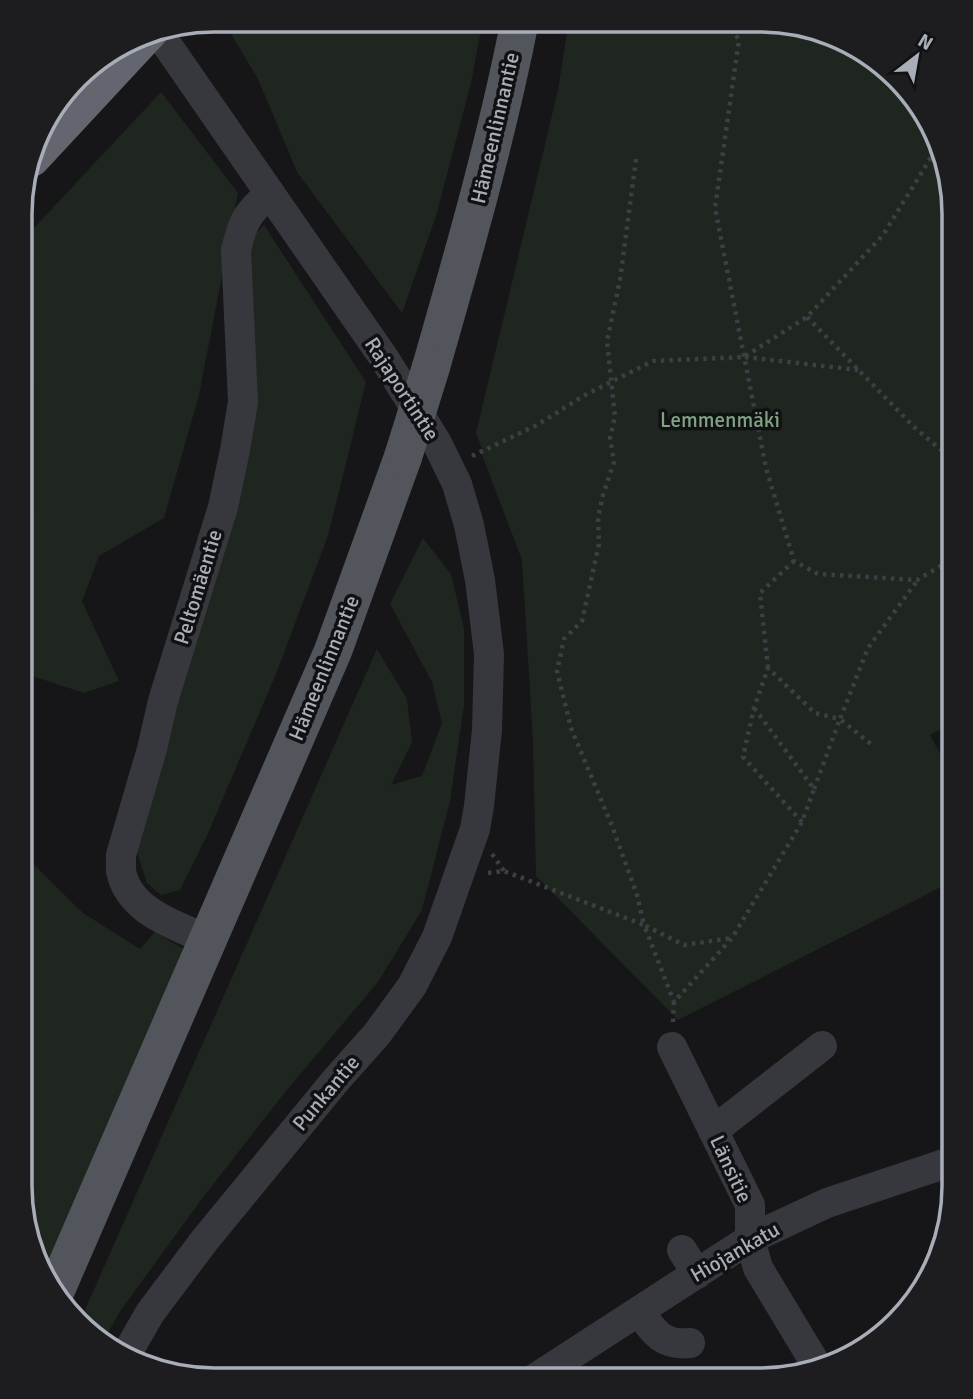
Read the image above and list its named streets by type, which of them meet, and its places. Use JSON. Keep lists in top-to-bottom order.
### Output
{
  "streets": {
    "main road": ["Hämeenlinnantie"],
    "street": [
      "Rajaportintie",
      "Peltomäentie",
      "Punkantie",
      "Länsitie",
      "Hiojankatu"
    ]
  },
  "crossings": [
    ["Hämeenlinnantie", "Peltomäentie"],
    ["Rajaportintie", "Peltomäentie"],
    ["Rajaportintie", "Punkantie"],
    ["Länsitie", "Hiojankatu"]
  ],
  "parks": ["Lemmenmäki"],
  "north": "top right"
}
